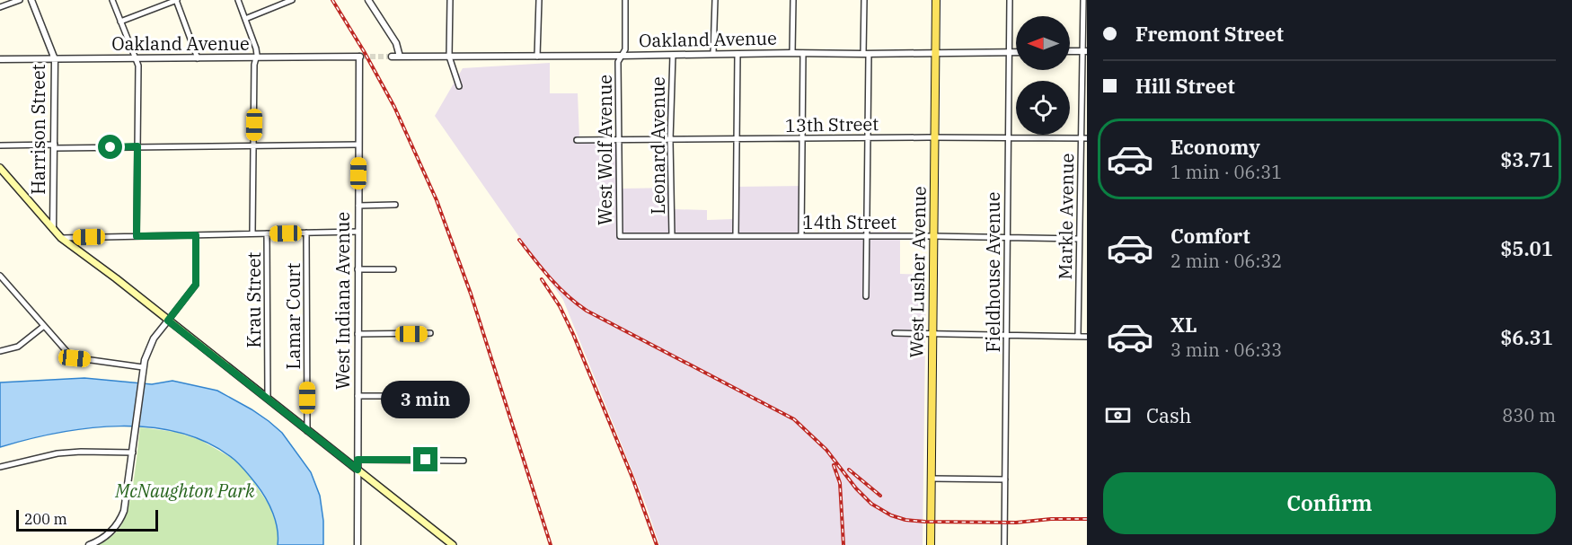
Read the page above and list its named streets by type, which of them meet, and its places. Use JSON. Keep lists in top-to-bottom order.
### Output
{
  "streets": {
    "main road": ["West Lusher Avenue"],
    "street": [
      "Oakland Avenue",
      "13th Street",
      "Harrison Street",
      "Leonard Avenue",
      "West Wolf Avenue",
      "Markle Avenue",
      "14th Street",
      "Fieldhouse Avenue",
      "Krau Street",
      "West Indiana Avenue",
      "Lamar Court"
    ]
  },
  "crossings": [
    ["Oakland Avenue", "Harrison Street"],
    ["Oakland Avenue", "Leonard Avenue"],
    ["Oakland Avenue", "West Wolf Avenue"],
    ["Oakland Avenue", "West Lusher Avenue"],
    ["Oakland Avenue", "Fieldhouse Avenue"],
    ["Oakland Avenue", "West Indiana Avenue"],
    ["13th Street", "Leonard Avenue"],
    ["13th Street", "West Wolf Avenue"],
    ["13th Street", "Markle Avenue"],
    ["13th Street", "West Lusher Avenue"],
    ["13th Street", "Fieldhouse Avenue"],
    ["Leonard Avenue", "14th Street"],
    ["West Wolf Avenue", "14th Street"],
    ["Markle Avenue", "14th Street"],
    ["14th Street", "West Lusher Avenue"],
    ["14th Street", "Fieldhouse Avenue"]
  ],
  "parks": ["McNaughton Park"],
  "scale_bar": "200 m",
  "north": "left",
  "page": {
    "banner": ["Fremont Street", "Hill Street"],
    "list": [
      {
        "name": "Economy",
        "note": "1 min · 06:31",
        "value": "$3.71"
      },
      {
        "name": "Comfort",
        "note": "2 min · 06:32",
        "value": "$5.01"
      },
      {
        "name": "XL",
        "note": "3 min · 06:33",
        "value": "$6.31"
      }
    ],
    "bubble": "3 min",
    "pay": ["Cash", "830 m"],
    "buttons": "Confirm",
    "scale": "200 m"
  }
}
